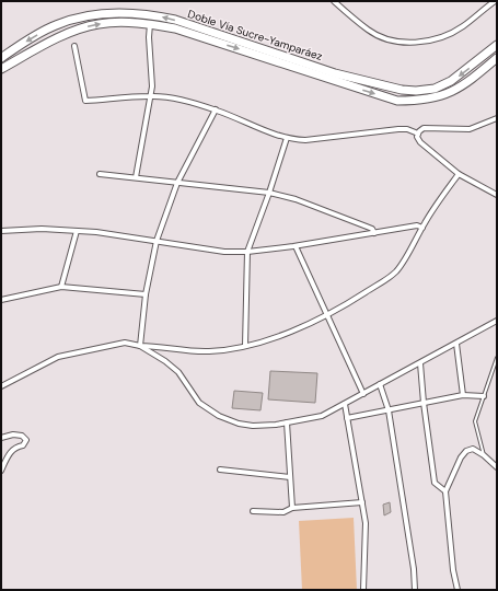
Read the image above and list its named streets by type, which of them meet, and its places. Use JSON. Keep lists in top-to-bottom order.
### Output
{
  "streets": {
    "highway": ["Doble Vía Sucre-Yamparáez"]
  }
}
